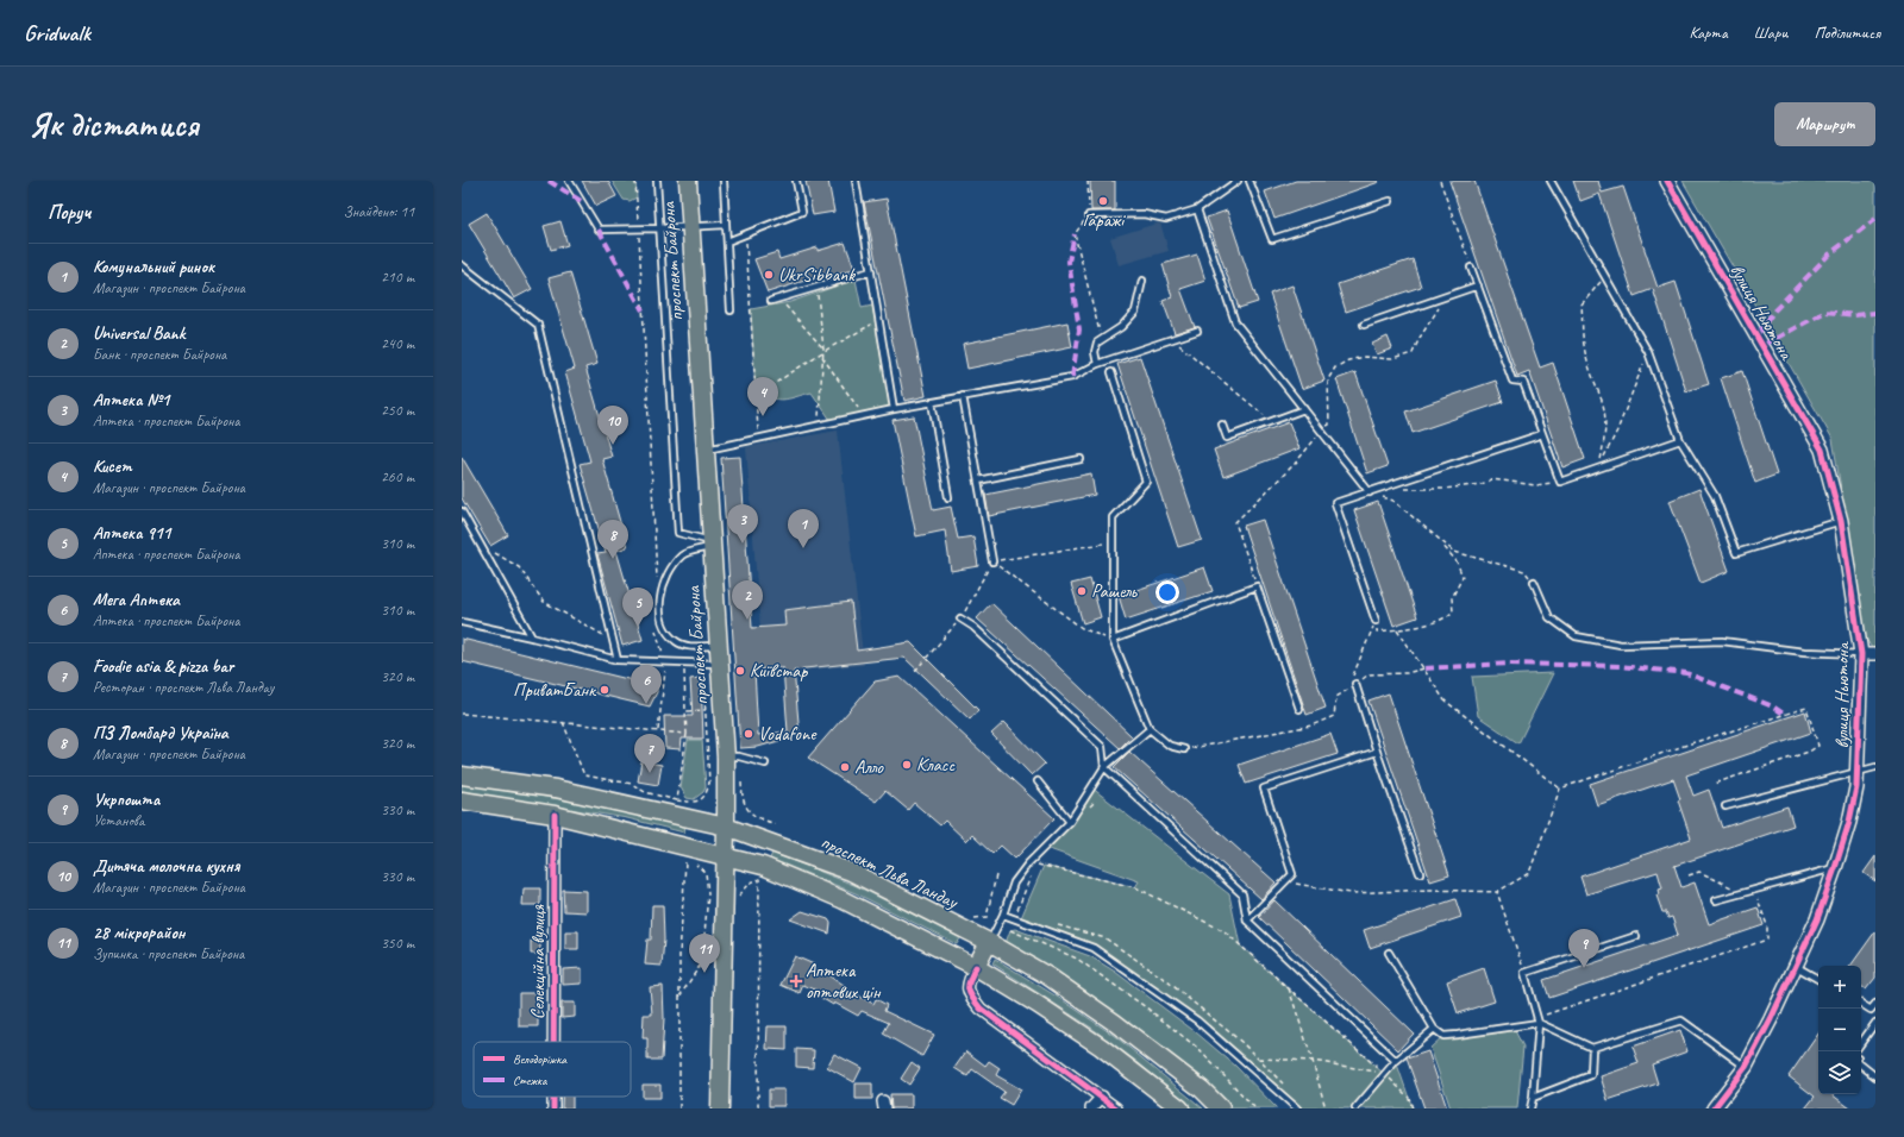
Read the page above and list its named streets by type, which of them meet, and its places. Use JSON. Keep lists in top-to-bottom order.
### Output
{
  "streets": {
    "main road": ["проспект Байрона", "проспект Льва Ландау"],
    "street": ["вулиця Ньютона", "Селекційна вулиця"]
  },
  "crossings": [
    ["проспект Байрона", "проспект Льва Ландау"]
  ],
  "places": {
    "other": [
      "Гаражі",
      "UkrSibbank",
      "Рашель",
      "Київстар",
      "ПриватБанк",
      "Vodafone",
      "Класс",
      "Алло"
    ],
    "health": ["Аптека оптових цін"]
  },
  "legend": ["Велодоріжка", "Стежка"],
  "page": {
    "header": "Gridwalk",
    "nav": ["Карта", "Шари", "Поділитися"],
    "buttons": "Маршрут",
    "title": "Як дістатися",
    "heading": ["Поруч", "Знайдено: 11"],
    "list": [
      {
        "mark": "1",
        "name": "Комунальний ринок",
        "note": "Магазин · проспект Байрона",
        "value": "210 m"
      },
      {
        "mark": "2",
        "name": "Universal Bank",
        "note": "Банк · проспект Байрона",
        "value": "240 m"
      },
      {
        "mark": "3",
        "name": "Аптека №1",
        "note": "Аптека · проспект Байрона",
        "value": "250 m"
      },
      {
        "mark": "4",
        "name": "Кисет",
        "note": "Магазин · проспект Байрона",
        "value": "260 m"
      },
      {
        "mark": "5",
        "name": "Аптека 911",
        "note": "Аптека · проспект Байрона",
        "value": "310 m"
      },
      {
        "mark": "6",
        "name": "Мега Аптека",
        "note": "Аптека · проспект Байрона",
        "value": "310 m"
      },
      {
        "mark": "7",
        "name": "Foodie asia & pizza bar",
        "note": "Ресторан · проспект Льва Ландау",
        "value": "320 m"
      },
      {
        "mark": "8",
        "name": "ПЗ Ломбард Україна",
        "note": "Магазин · проспект Байрона",
        "value": "320 m"
      },
      {
        "mark": "9",
        "name": "Укрпошта",
        "note": "Установа",
        "value": "330 m"
      },
      {
        "mark": "10",
        "name": "Дитяча молочна кухня",
        "note": "Магазин · проспект Байрона",
        "value": "330 m"
      },
      {
        "mark": "11",
        "name": "28 мікрорайон",
        "note": "Зупинка · проспект Байрона",
        "value": "350 m"
      }
    ],
    "pins": [
      "4",
      "10",
      "3",
      "1",
      "8",
      "2",
      "5",
      "6",
      "7",
      "9",
      "11"
    ],
    "map_buttons": ["+", "−"]
  }
}
